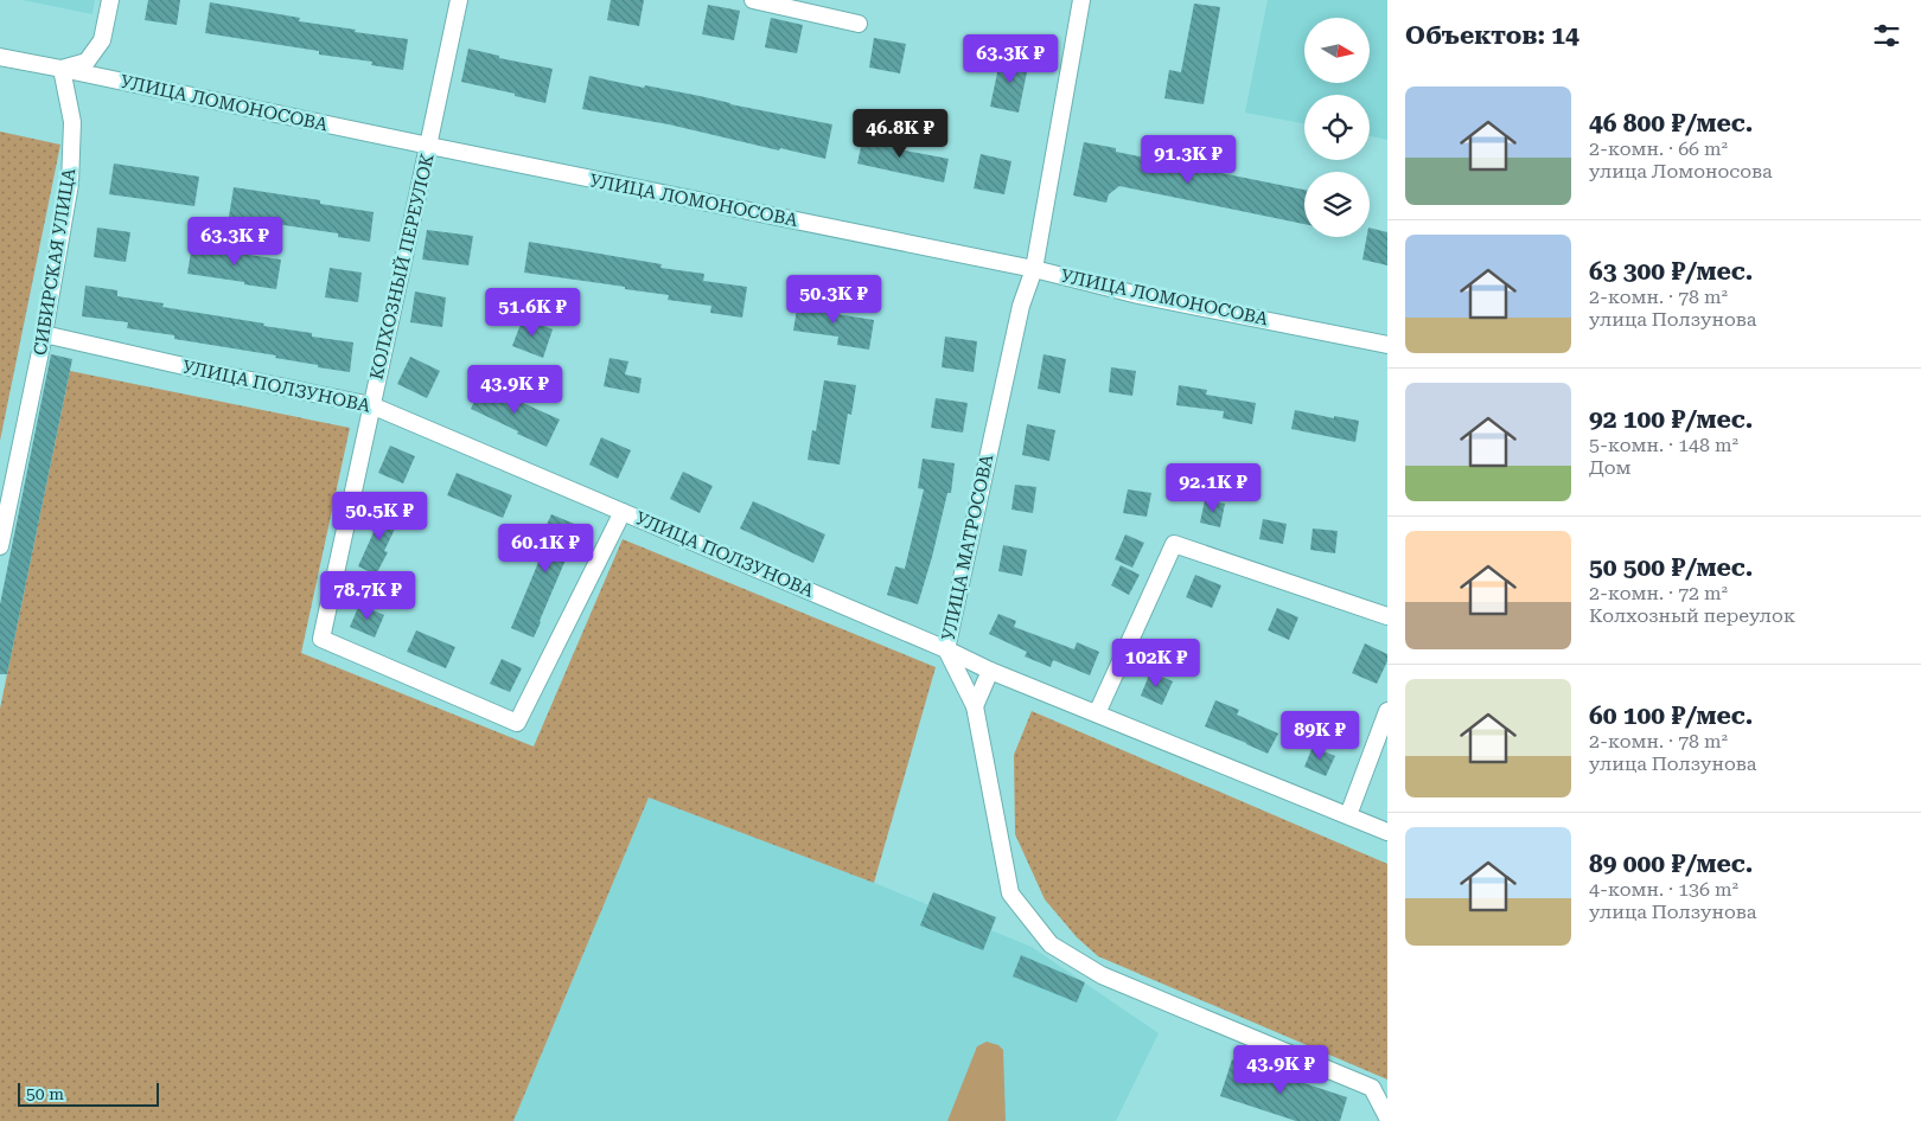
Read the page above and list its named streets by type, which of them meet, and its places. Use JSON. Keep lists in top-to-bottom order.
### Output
{
  "streets": {
    "street": [
      "УЛИЦА ЛОМОНОСОВА",
      "СИБИРСКАЯ УЛИЦА",
      "КОЛХОЗНЫЙ ПЕРЕУЛОК",
      "УЛИЦА ПОЛЗУНОВА",
      "УЛИЦА МАТРОСОВА"
    ]
  },
  "crossings": [
    ["УЛИЦА ЛОМОНОСОВА", "СИБИРСКАЯ УЛИЦА"],
    ["УЛИЦА ЛОМОНОСОВА", "КОЛХОЗНЫЙ ПЕРЕУЛОК"],
    ["УЛИЦА ЛОМОНОСОВА", "УЛИЦА МАТРОСОВА"],
    ["СИБИРСКАЯ УЛИЦА", "УЛИЦА ПОЛЗУНОВА"],
    ["КОЛХОЗНЫЙ ПЕРЕУЛОК", "УЛИЦА ПОЛЗУНОВА"],
    ["УЛИЦА ПОЛЗУНОВА", "УЛИЦА МАТРОСОВА"]
  ],
  "scale_bar": "50 m",
  "north": "right",
  "page": {
    "heading": "Объектов: 14",
    "price": [
      "63.3K ₽",
      "46.8K ₽",
      "91.3K ₽",
      "63.3K ₽",
      "50.3K ₽",
      "51.6K ₽",
      "43.9K ₽",
      "92.1K ₽",
      "50.5K ₽",
      "60.1K ₽",
      "78.7K ₽",
      "102K ₽",
      "89K ₽",
      "43.9K ₽"
    ],
    "list": [
      {
        "name": "46 800 ₽/мес.",
        "note": "2-комн. · 66 m² · улица Ломоносова"
      },
      {
        "name": "63 300 ₽/мес.",
        "note": "2-комн. · 78 m² · улица Ползунова"
      },
      {
        "name": "92 100 ₽/мес.",
        "note": "5-комн. · 148 m² · Дом"
      },
      {
        "name": "50 500 ₽/мес.",
        "note": "2-комн. · 72 m² · Колхозный переулок"
      },
      {
        "name": "60 100 ₽/мес.",
        "note": "2-комн. · 78 m² · улица Ползунова"
      },
      {
        "name": "89 000 ₽/мес.",
        "note": "4-комн. · 136 m² · улица Ползунова"
      }
    ],
    "scale": "50 m"
  }
}
